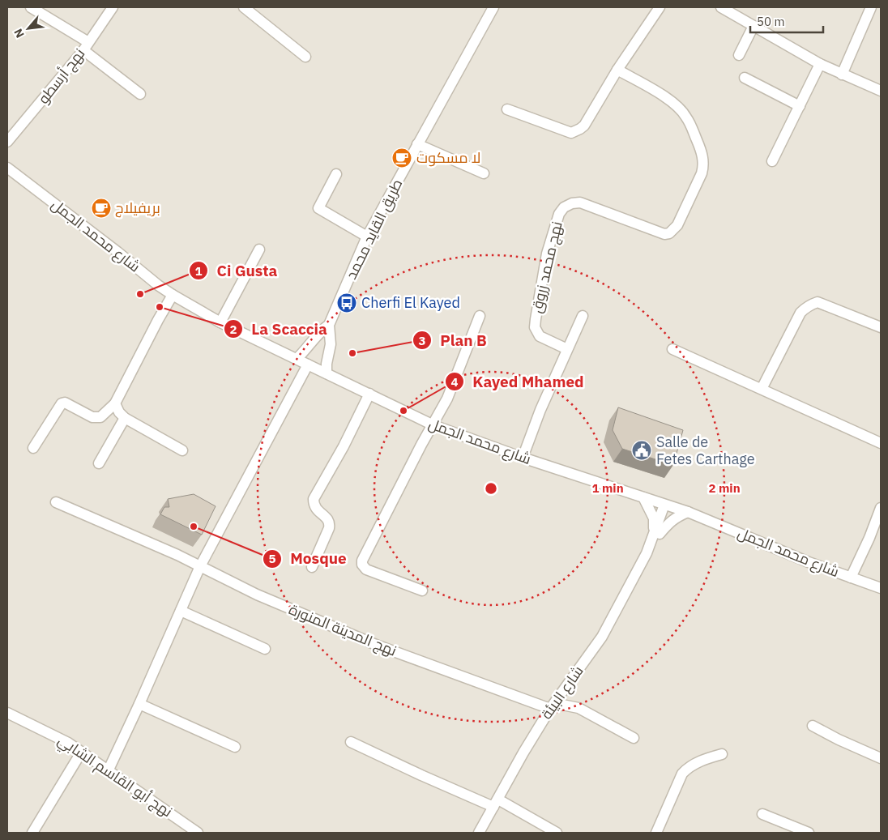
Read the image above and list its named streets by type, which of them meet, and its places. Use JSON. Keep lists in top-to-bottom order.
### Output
{
  "streets": {
    "street": [
      "نهج أرسطو",
      "طريق القايد محمد",
      "شارع محمد الجمل",
      "نهج محمد زروق",
      "نهج المدينة المنورة",
      "شارع البيئة",
      "نهج أبو القاسم الشابي"
    ]
  },
  "crossings": [
    ["طريق القايد محمد", "شارع محمد الجمل"],
    ["شارع محمد الجمل", "شارع البيئة"],
    ["نهج المدينة المنورة", "شارع البيئة"]
  ],
  "places": {
    "cafe": ["لا مسكوت", "بريفيلاج"],
    "other": [
      "Ci Gusta",
      "La Scaccia",
      "Plan B",
      "Kayed Mhamed",
      "Mosque"
    ],
    "bus stop": ["Cherfi El Kayed"],
    "public building": ["Salle de Fetes Carthage"]
  },
  "scale_bar": "50 m",
  "north": "bottom left",
  "rings": ["1 min", "2 min"]
}
